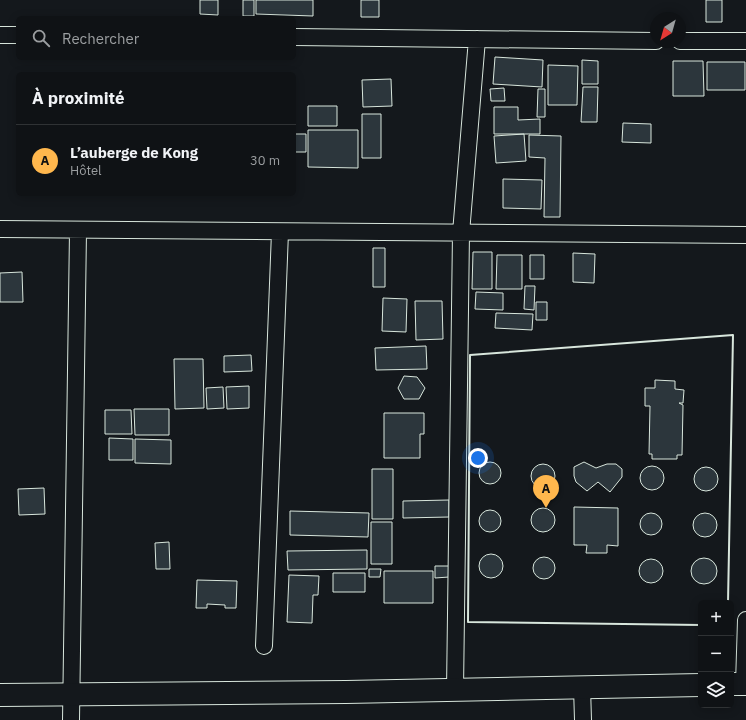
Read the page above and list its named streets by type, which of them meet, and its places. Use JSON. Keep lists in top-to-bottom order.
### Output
{
  "north": "bottom left",
  "page": {
    "search": "Rechercher",
    "heading": "À proximité",
    "list": [
      {
        "mark": "A",
        "name": "L’auberge de Kong",
        "note": "Hôtel",
        "value": "30 m"
      }
    ],
    "pins": "A",
    "map_buttons": ["+", "−"]
  }
}
